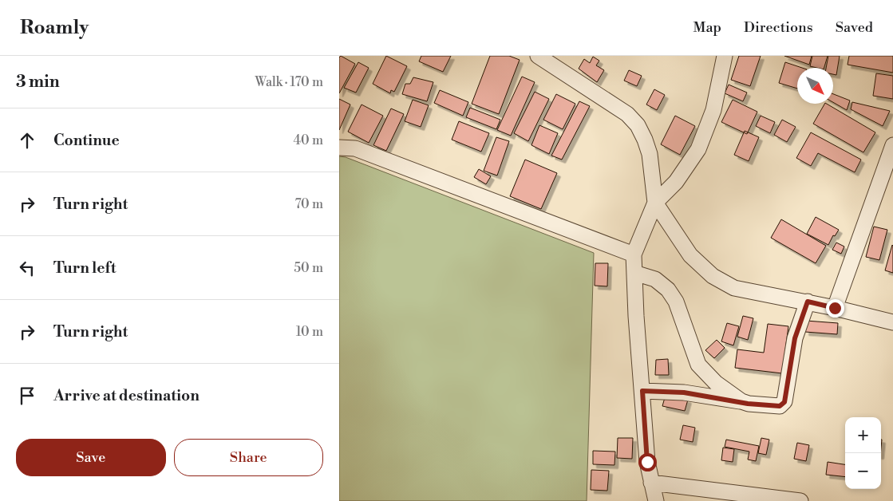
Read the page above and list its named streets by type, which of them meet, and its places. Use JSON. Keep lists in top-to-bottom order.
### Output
{
  "north": "bottom right",
  "page": {
    "header": "Roamly",
    "nav": ["Map", "Directions", "Saved"],
    "heading": ["3 min", "Walk · 170 m"],
    "list": [
      ["Continue", "40 m"],
      ["Turn right", "70 m"],
      ["Turn left", "50 m"],
      ["Turn right", "10 m"],
      "Arrive at destination"
    ],
    "map_buttons": ["+", "−"],
    "buttons": ["Save", "Share"]
  }
}
